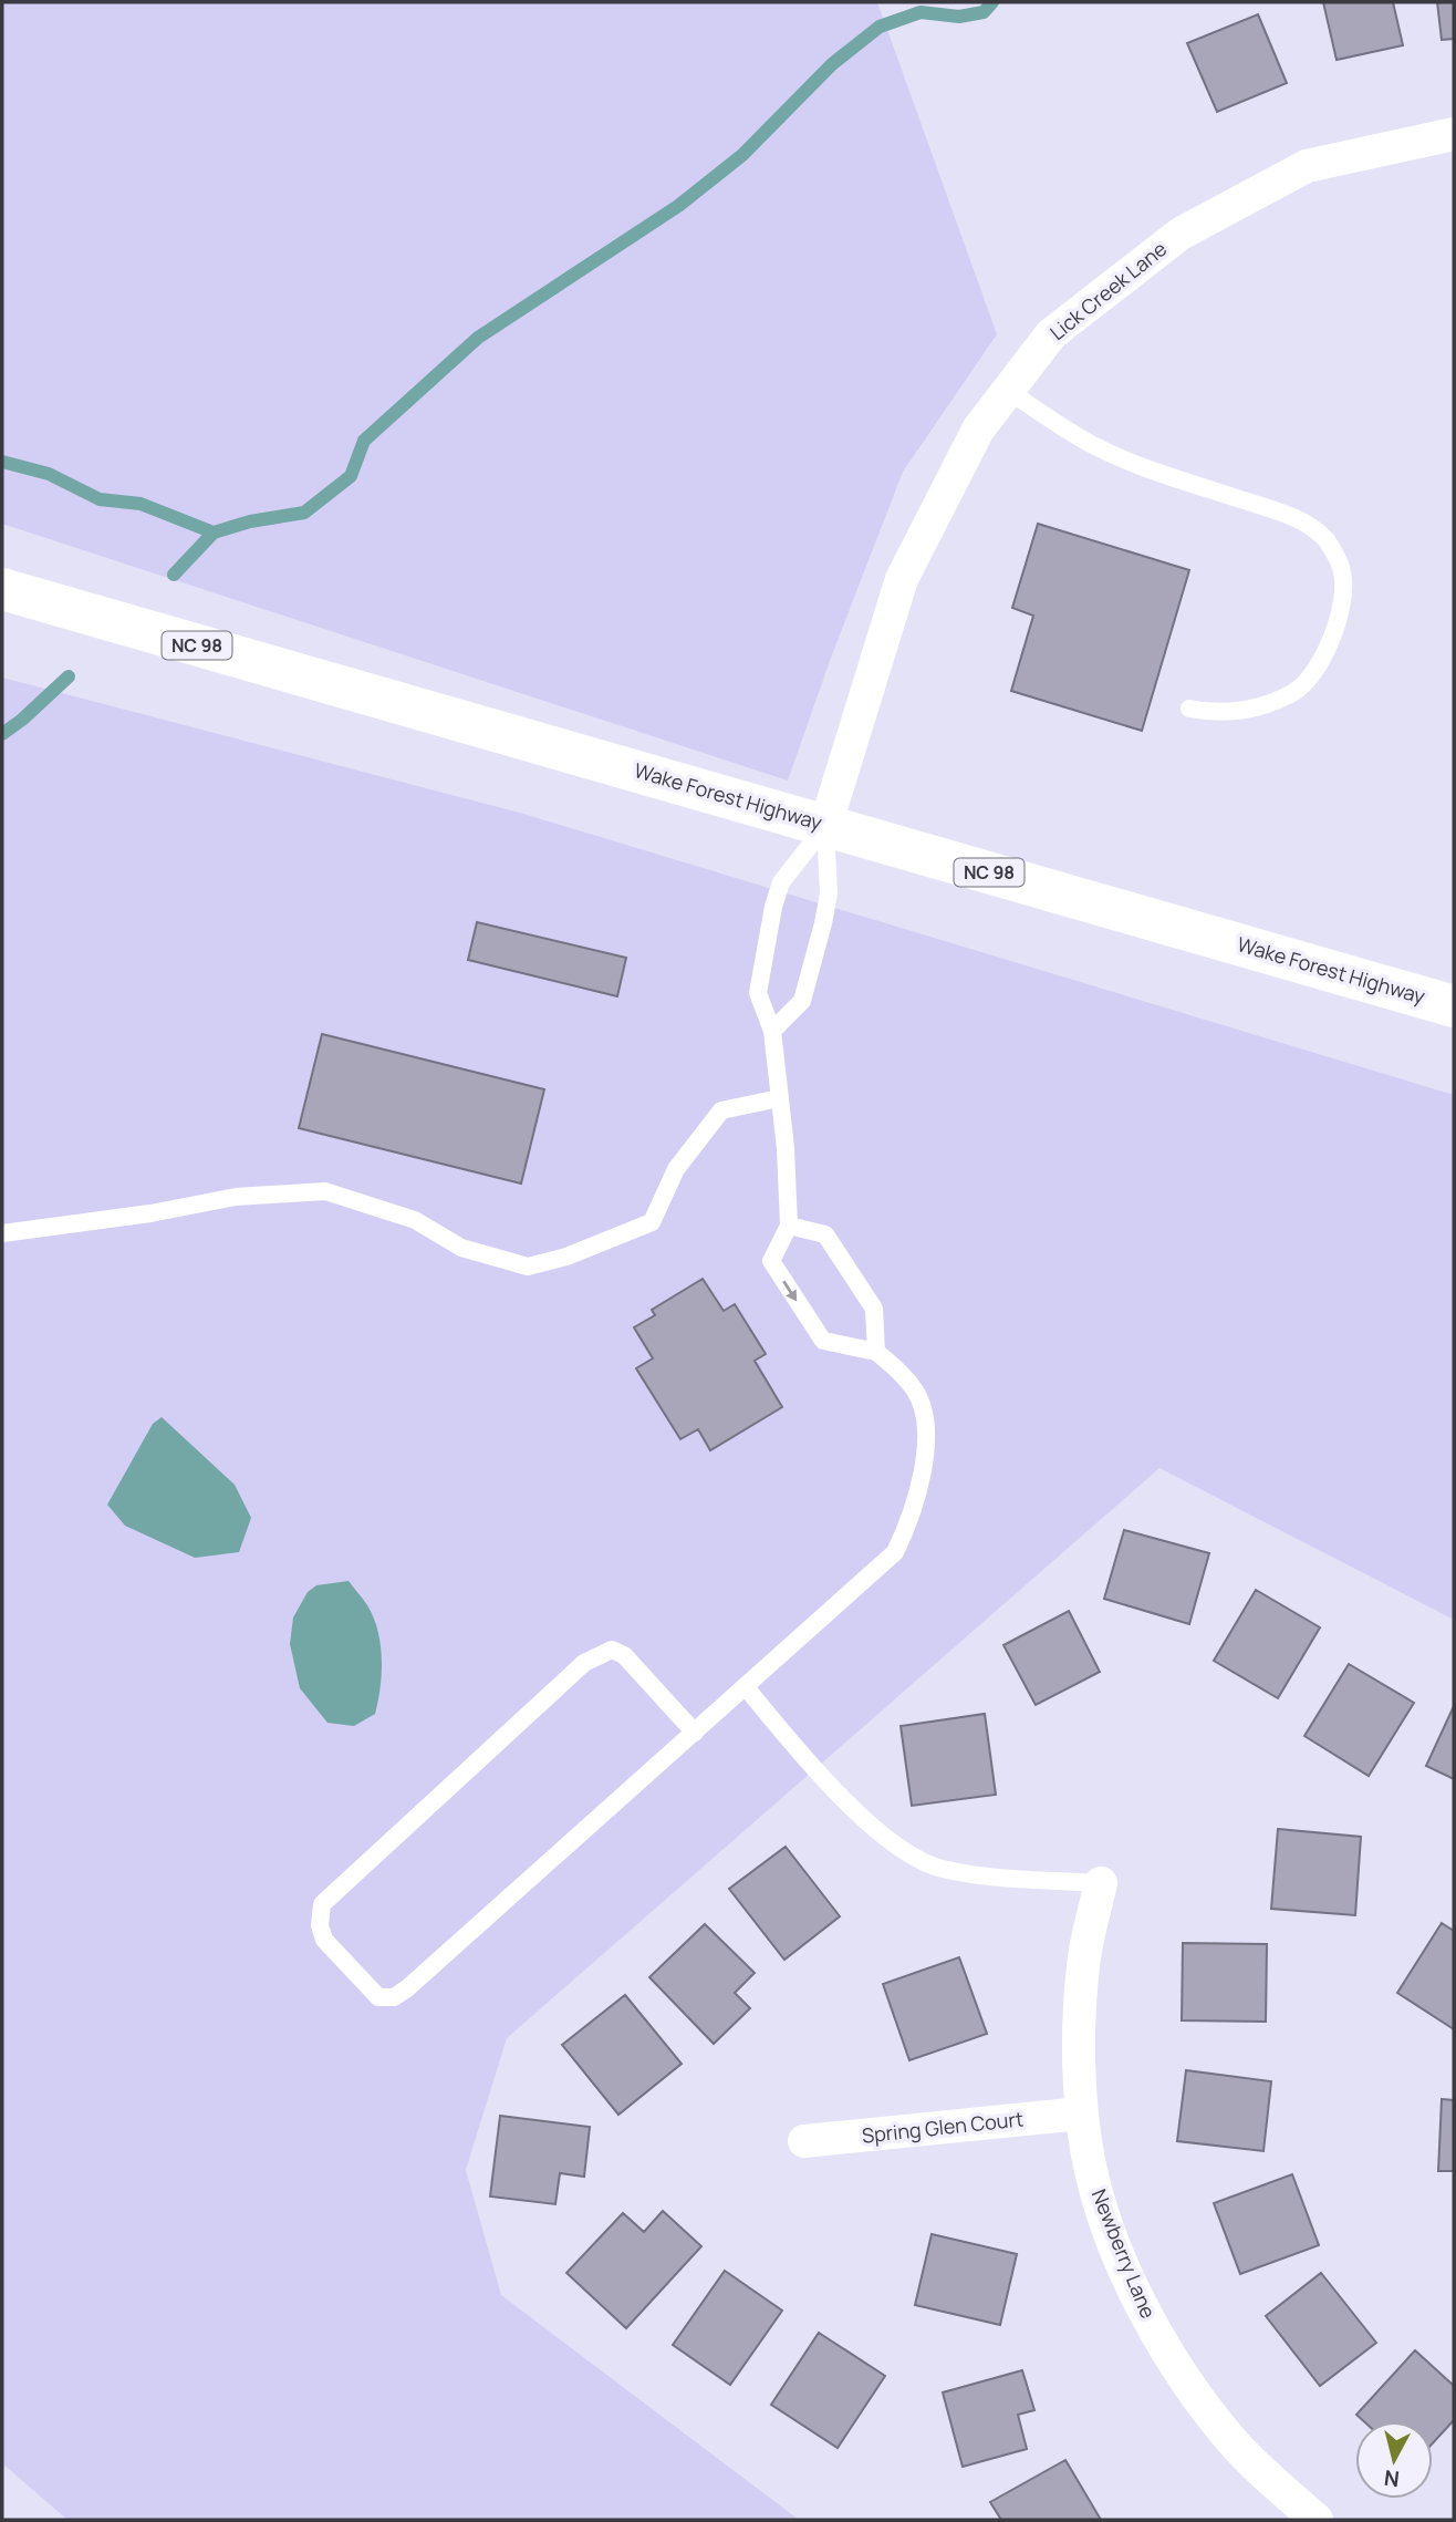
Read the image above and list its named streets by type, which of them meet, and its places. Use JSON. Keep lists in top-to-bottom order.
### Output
{
  "streets": {
    "highway": ["NC 98", "Wake Forest Highway"],
    "street": ["Lick Creek Lane", "Spring Glen Court", "Newberry Lane"]
  },
  "crossings": [
    ["Lick Creek Lane", "Wake Forest Highway"],
    ["Spring Glen Court", "Newberry Lane"]
  ],
  "north": "bottom"
}
